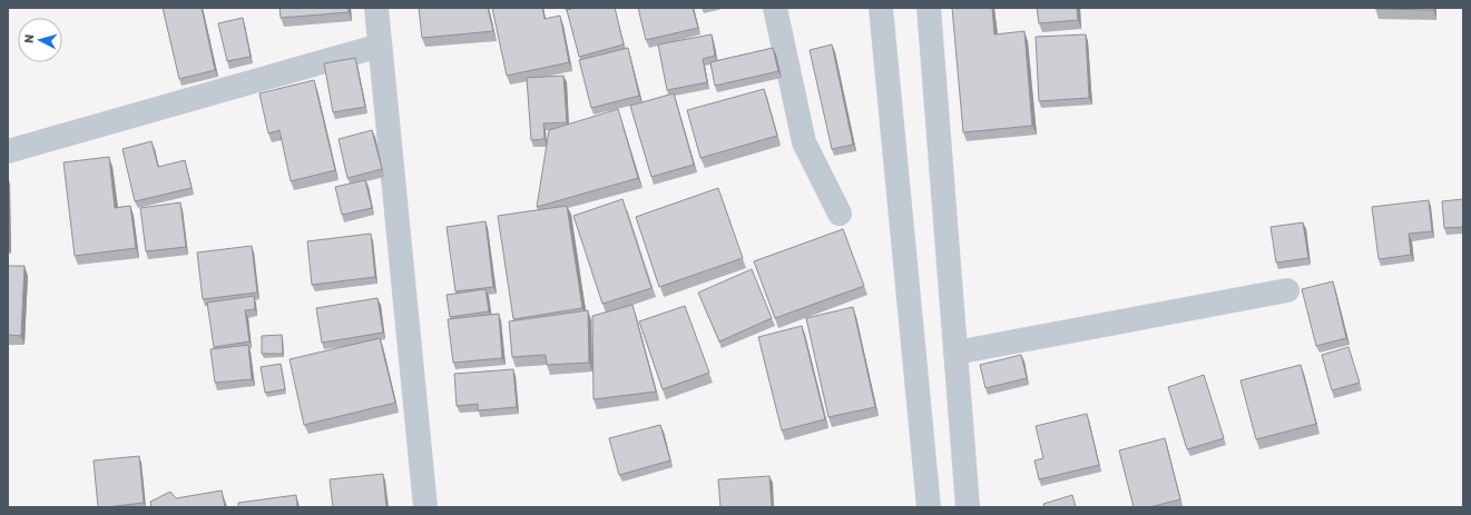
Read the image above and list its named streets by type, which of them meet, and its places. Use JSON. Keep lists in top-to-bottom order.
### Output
{
  "north": "left"
}
